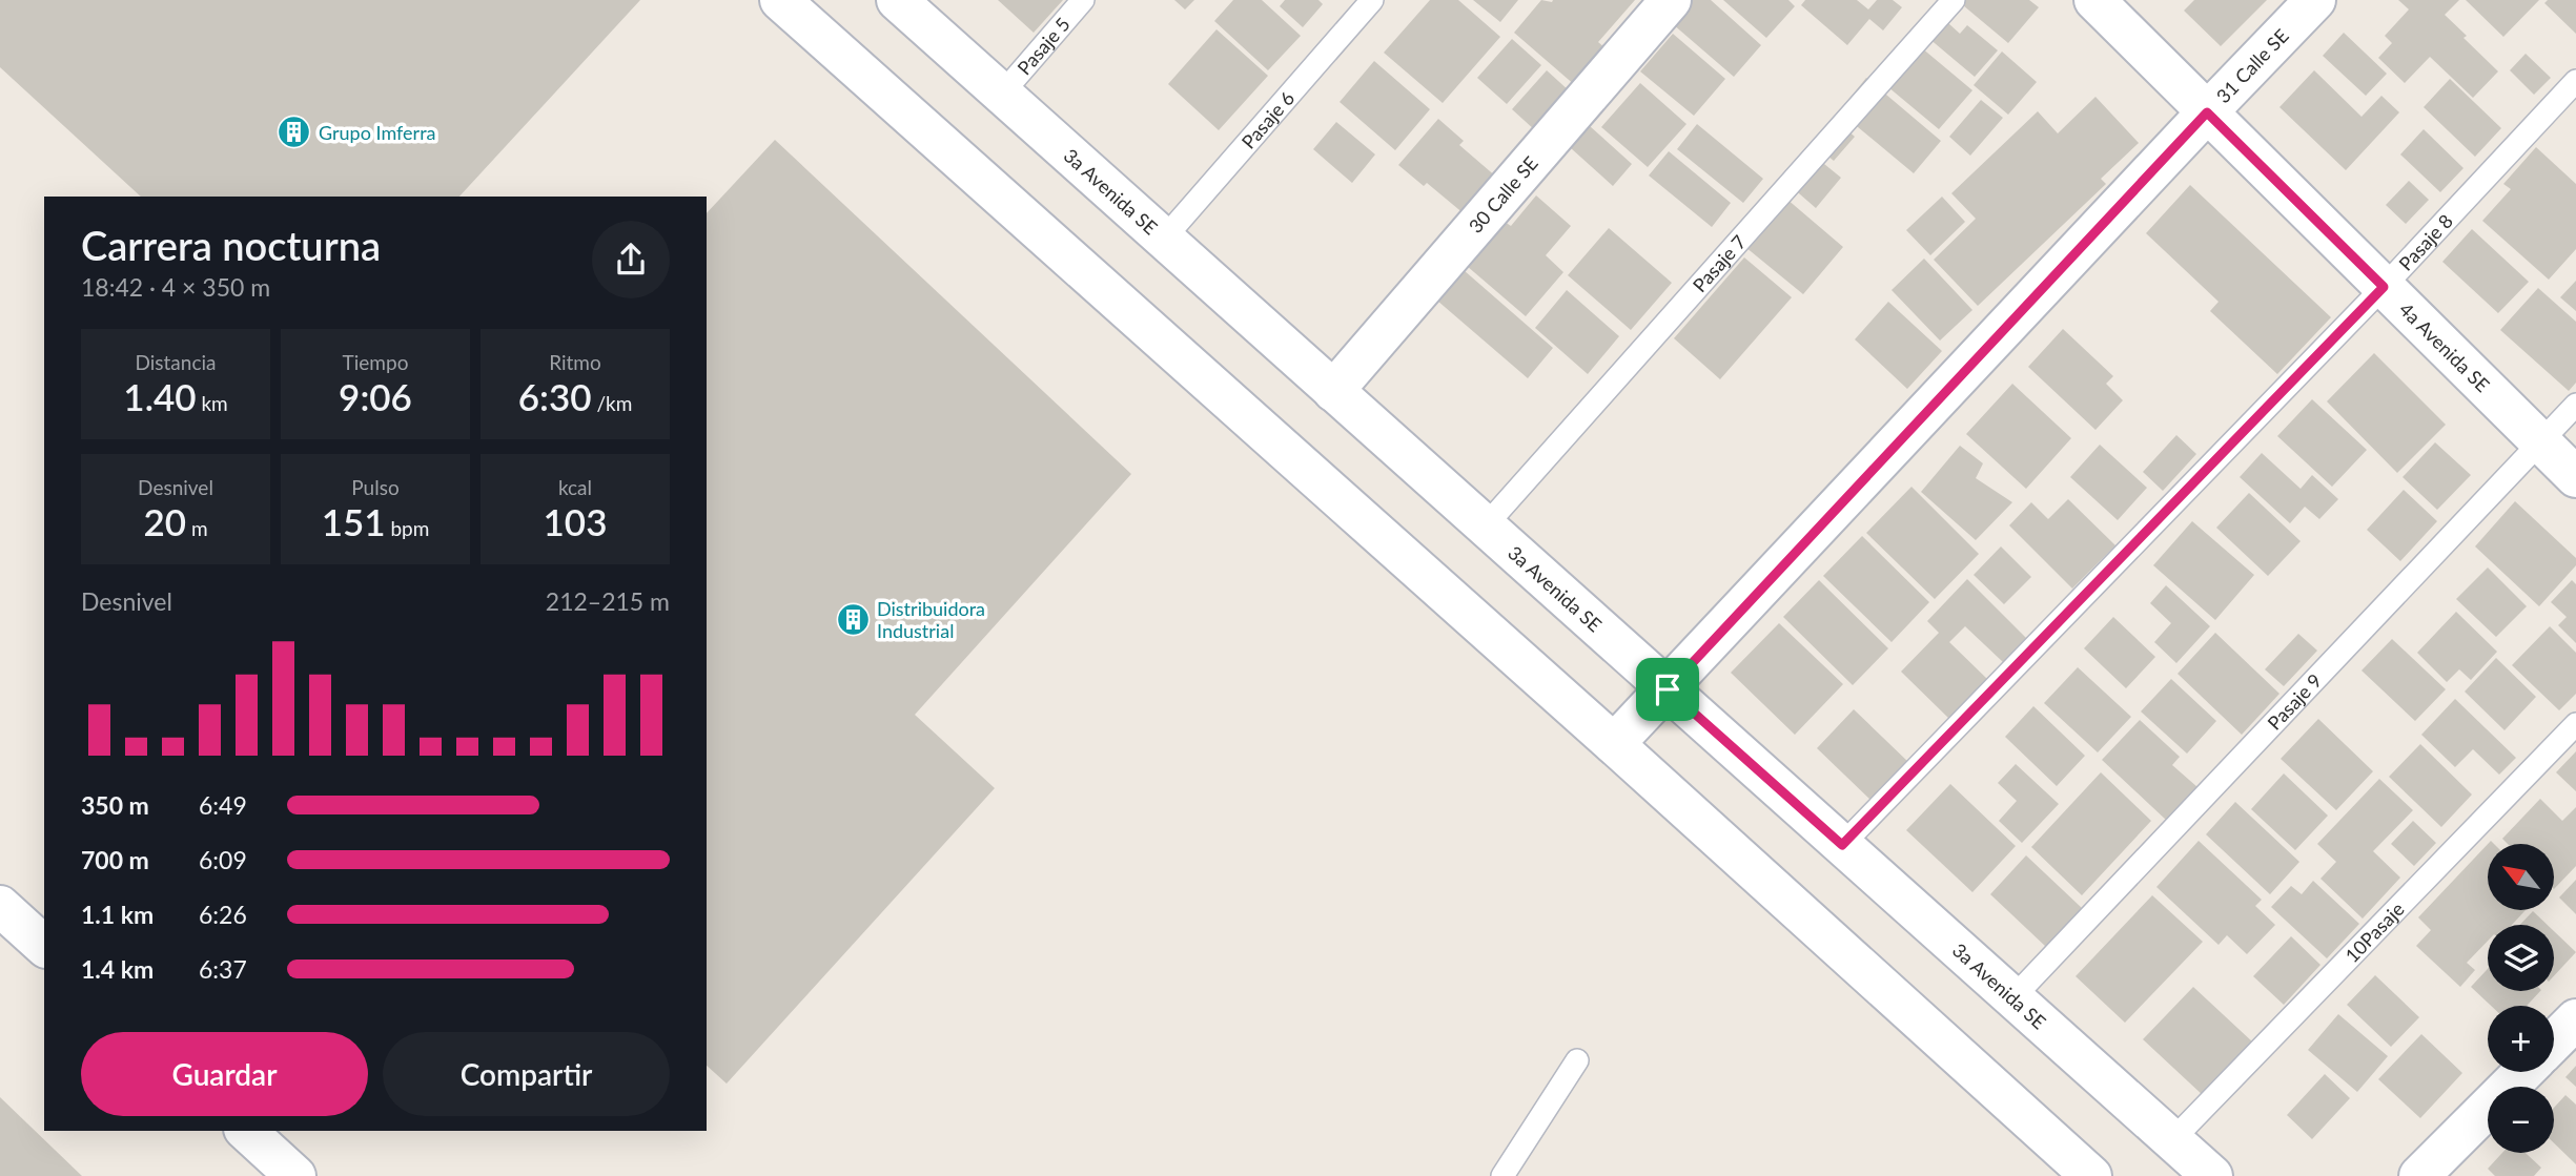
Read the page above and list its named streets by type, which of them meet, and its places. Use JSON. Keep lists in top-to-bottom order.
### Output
{
  "streets": {
    "main road": [
      "31 Calle SE",
      "3a Avenida SE",
      "30 Calle SE",
      "4a Avenida SE"
    ],
    "lane": [
      "Pasaje 5",
      "Pasaje 6",
      "Pasaje 8",
      "Pasaje 7",
      "Pasaje 9",
      "10Pasaje"
    ]
  },
  "crossings": [
    ["Pasaje 5", "3a Avenida SE"],
    ["31 Calle SE", "3a Avenida SE"],
    ["31 Calle SE", "4a Avenida SE"],
    ["Pasaje 6", "3a Avenida SE"],
    ["3a Avenida SE", "30 Calle SE"],
    ["3a Avenida SE", "Pasaje 8"],
    ["3a Avenida SE", "Pasaje 7"],
    ["3a Avenida SE", "Pasaje 9"],
    ["3a Avenida SE", "10Pasaje"],
    ["Pasaje 8", "4a Avenida SE"],
    ["4a Avenida SE", "Pasaje 9"]
  ],
  "places": {
    "building": ["Grupo Imferra", "Distribuidora Industrial"]
  },
  "north": "top left",
  "page": {
    "heading": ["Carrera nocturna", "18:42 · 4 × 350 m"],
    "stats": [
      ["Distancia", "1.40 km"],
      ["Tiempo", "9:06"],
      ["Ritmo", "6:30 /km"],
      ["Desnivel", "20 m"],
      ["Pulso", "151 bpm"],
      ["kcal", "103"]
    ],
    "chart": ["Desnivel", "212–215 m"],
    "list": [
      {
        "name": "350 m",
        "note": "6:49"
      },
      {
        "name": "700 m",
        "note": "6:09"
      },
      {
        "name": "1.1 km",
        "note": "6:26"
      },
      {
        "name": "1.4 km",
        "note": "6:37"
      }
    ],
    "map_buttons": ["+", "−"],
    "buttons": ["Guardar", "Compartir"]
  }
}
